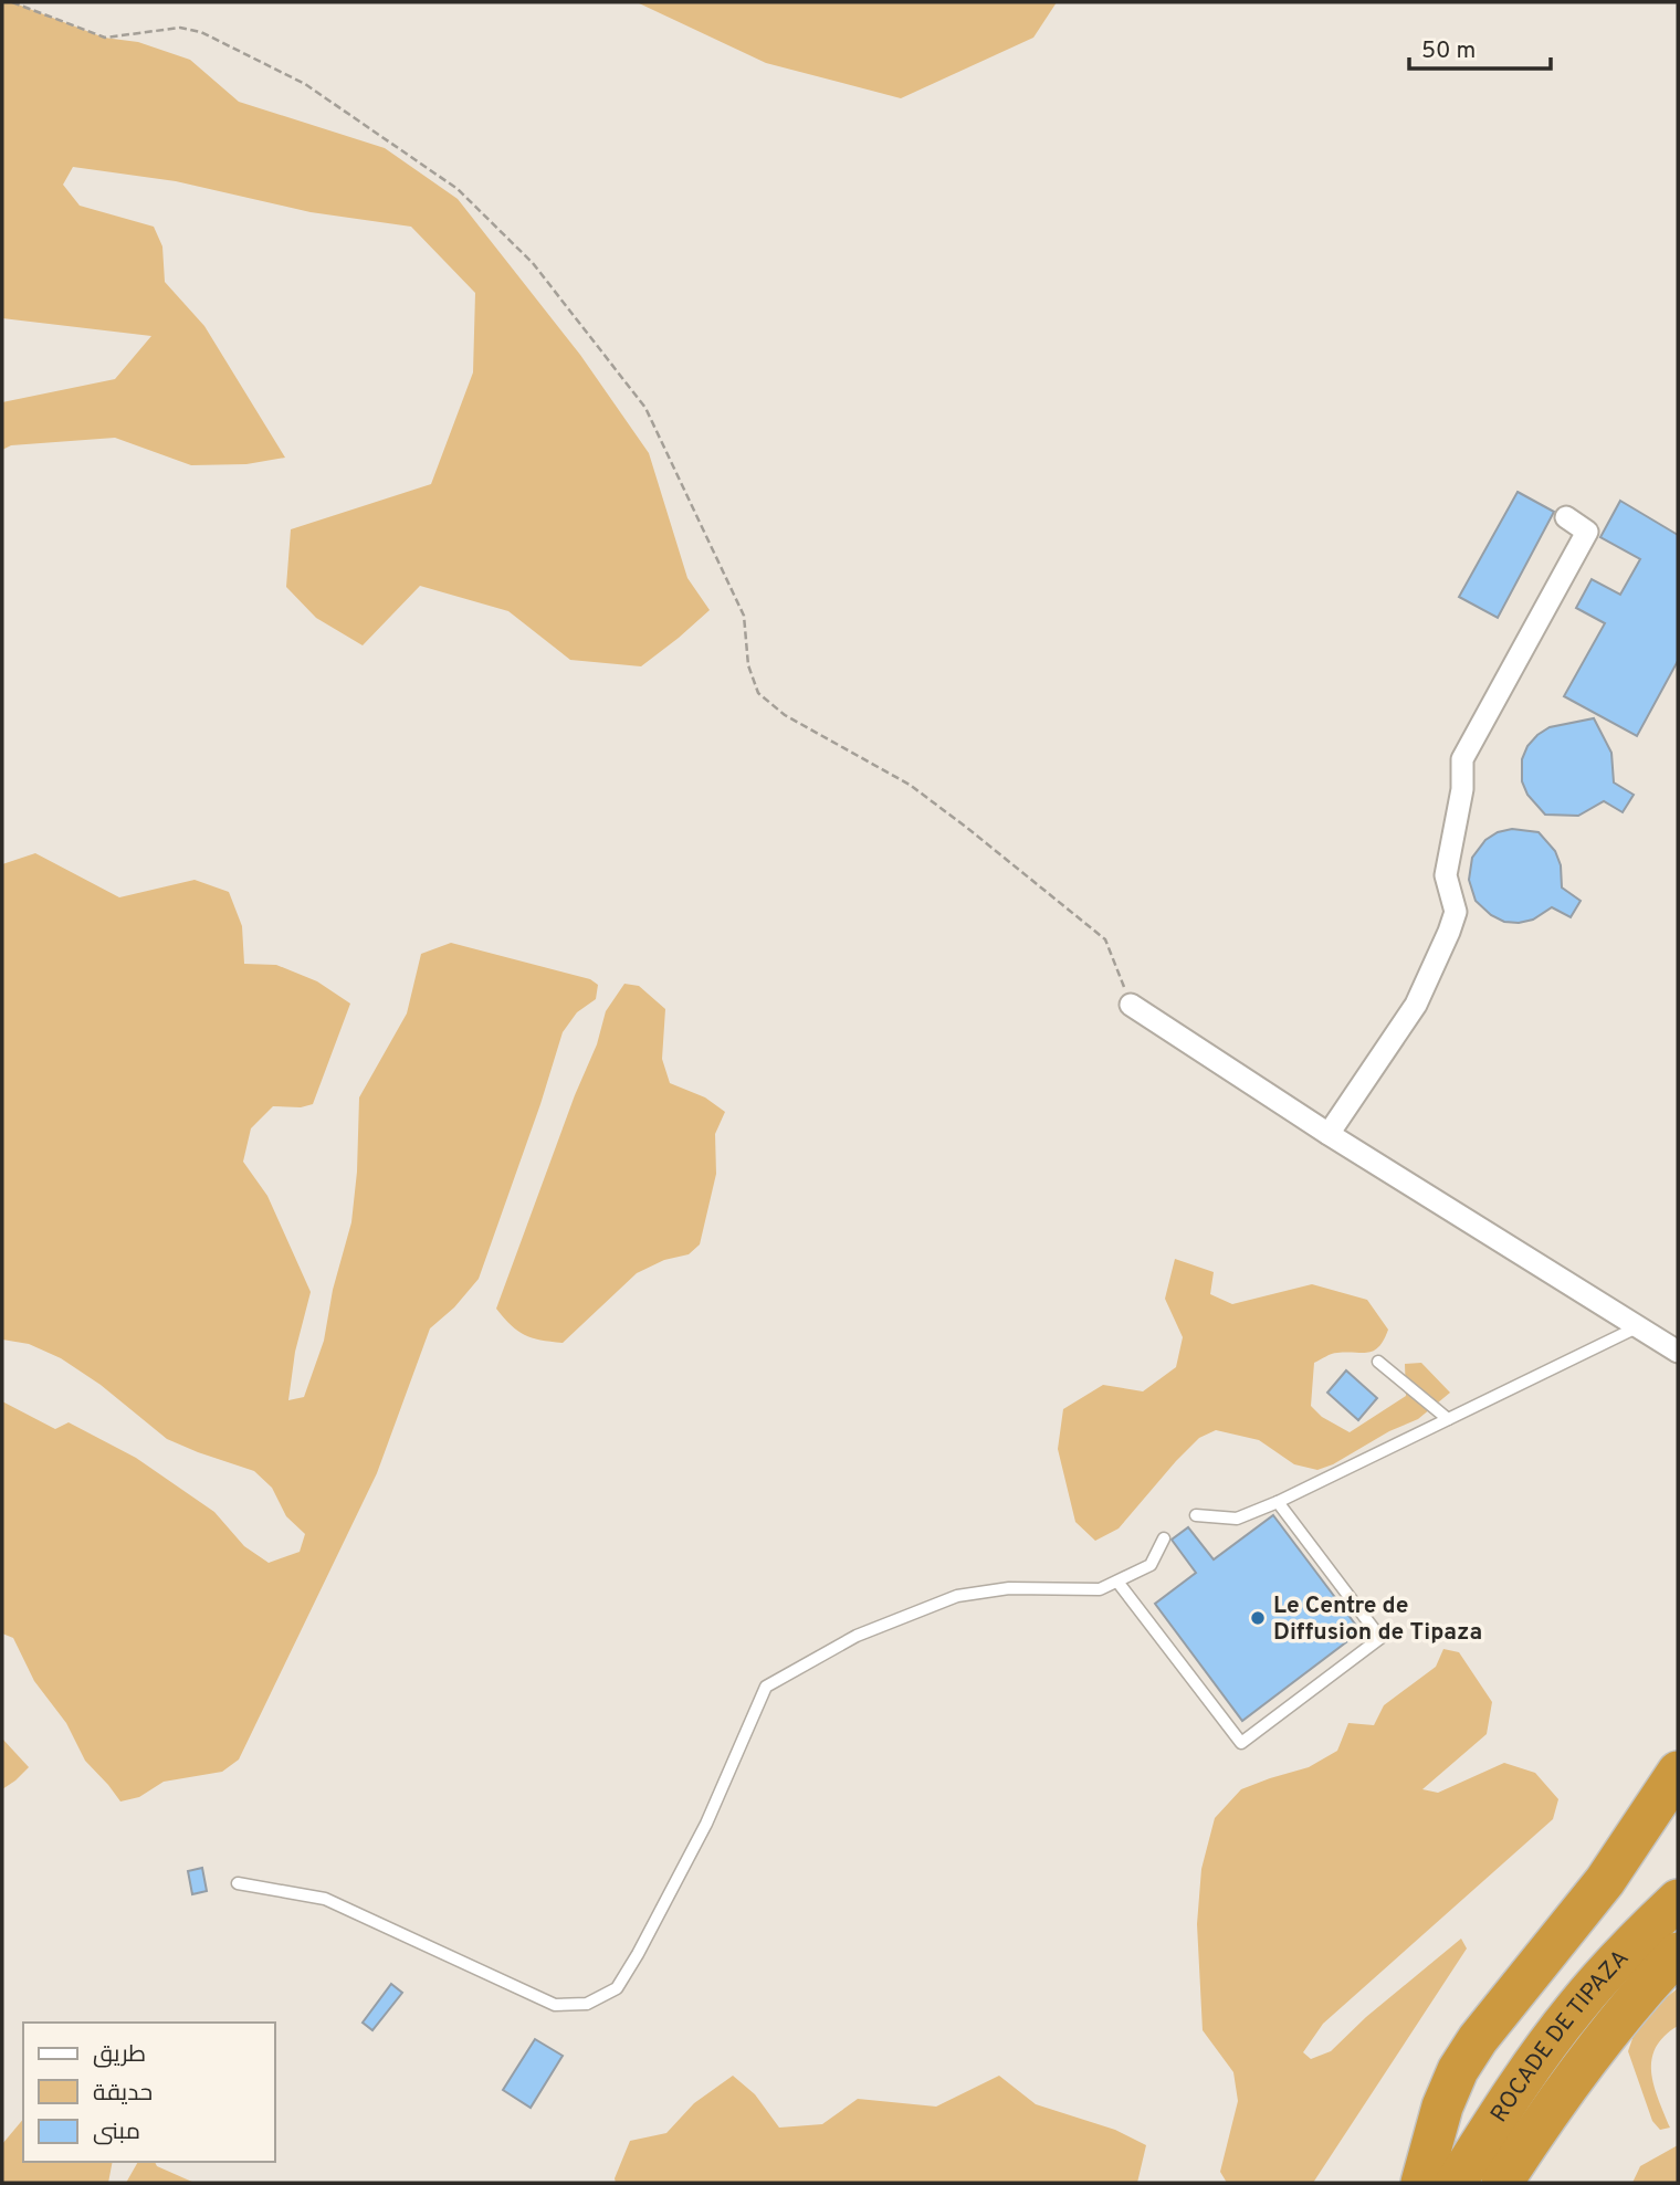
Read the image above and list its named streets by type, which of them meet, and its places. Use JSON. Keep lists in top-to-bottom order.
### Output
{
  "streets": {
    "highway": ["ROCADE DE TIPAZA"]
  },
  "places": ["Le Centre de Diffusion de Tipaza"],
  "legend": ["طريق", "حديقة", "مبنى"],
  "scale_bar": "50 m"
}
